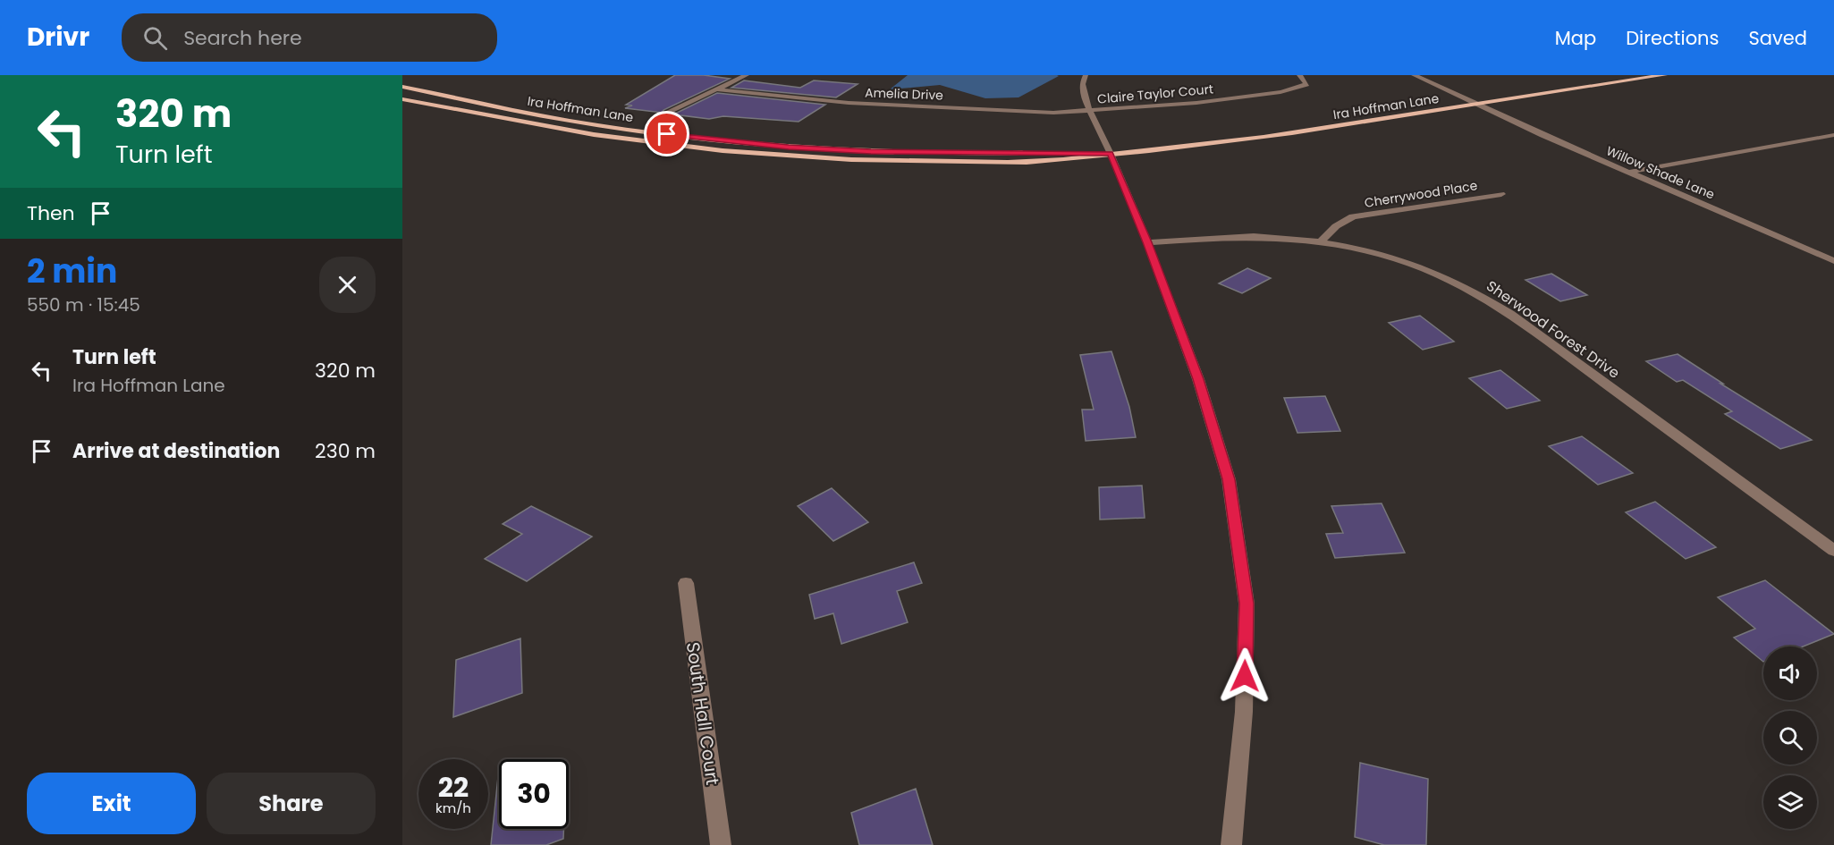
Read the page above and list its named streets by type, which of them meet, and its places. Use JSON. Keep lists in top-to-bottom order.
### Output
{
  "streets": {
    "main road": ["Ira Hoffman Lane"],
    "street": [
      "Amelia Drive",
      "Claire Taylor Court",
      "Willow Shade Lane",
      "Cherrywood Place",
      "Sherwood Forest Drive",
      "South Hall Court"
    ]
  },
  "crossings": [
    ["Amelia Drive", "Claire Taylor Court"],
    ["Ira Hoffman Lane", "Willow Shade Lane"],
    ["Cherrywood Place", "Sherwood Forest Drive"]
  ],
  "page": {
    "header": "Drivr",
    "search": "Search here",
    "nav": ["Map", "Directions", "Saved"],
    "turn": ["320 m", "Turn left"],
    "then": "Then",
    "heading": ["2 min", "550 m · 15:45"],
    "list": [
      {
        "name": "Turn left",
        "note": "Ira Hoffman Lane",
        "value": "320 m"
      },
      {
        "name": "Arrive at destination",
        "value": "230 m"
      }
    ],
    "speed": "22 km/h",
    "limit": "30",
    "buttons": ["Exit", "Share"]
  }
}
